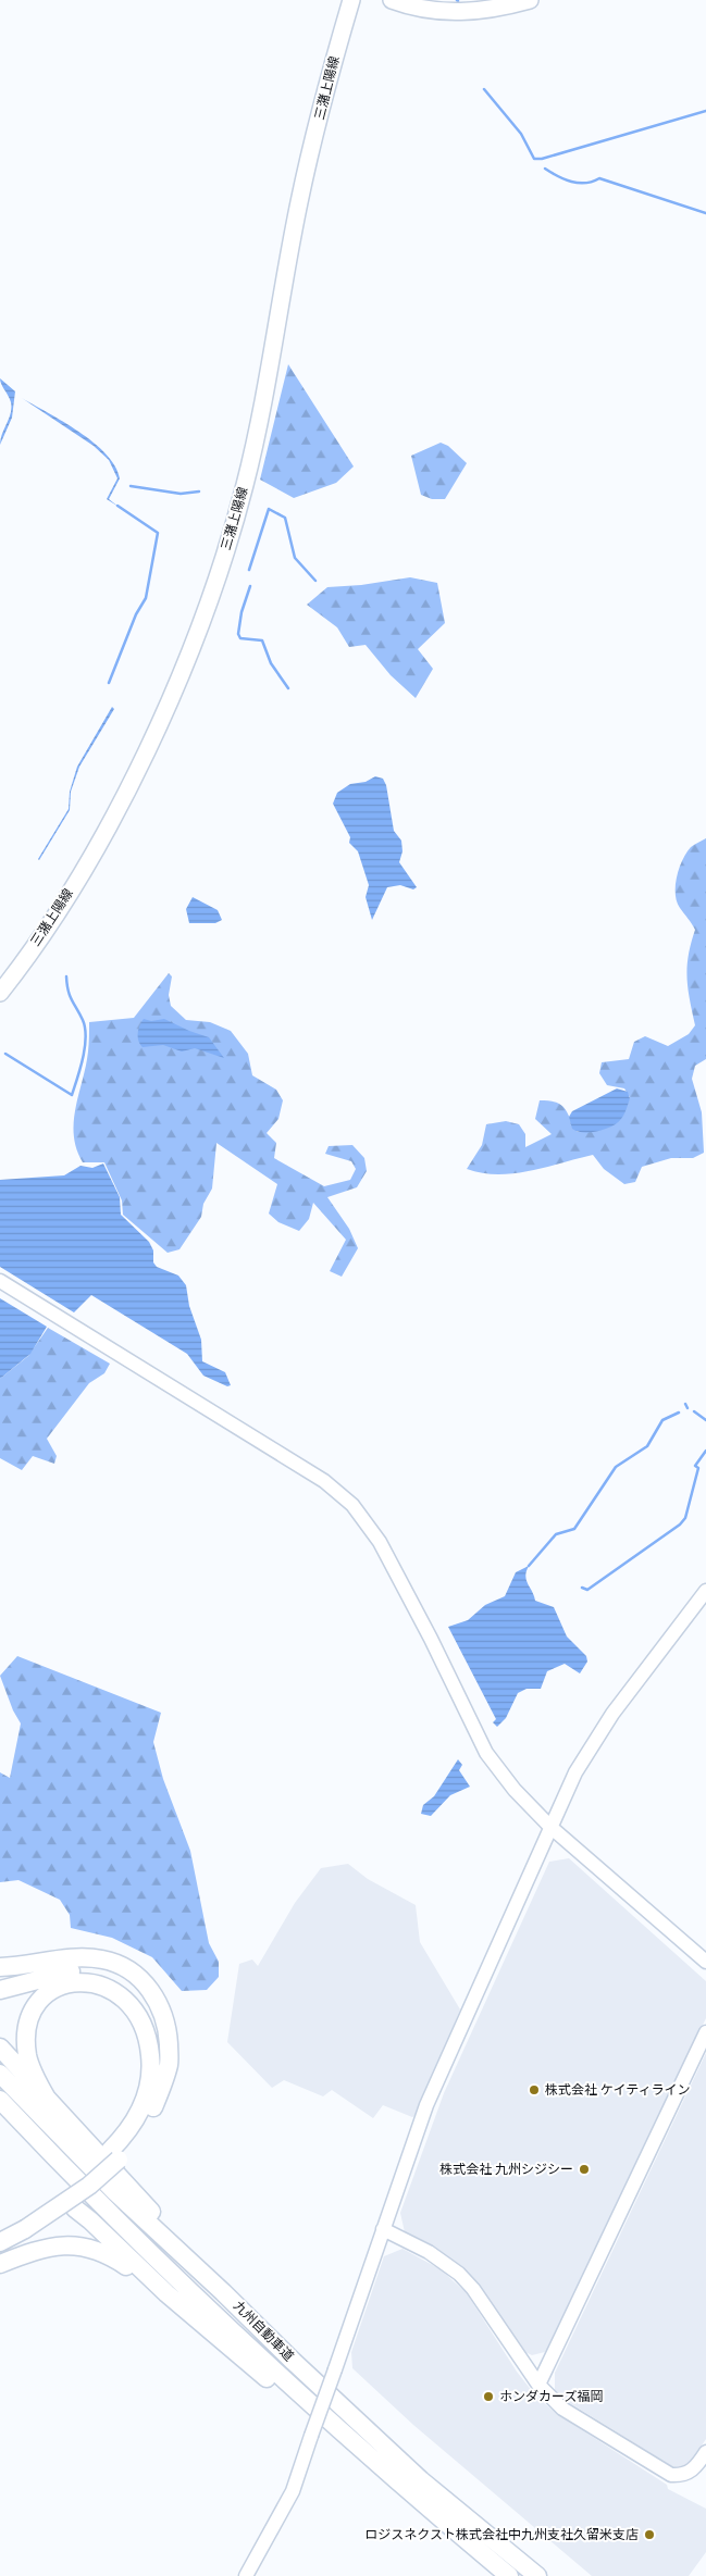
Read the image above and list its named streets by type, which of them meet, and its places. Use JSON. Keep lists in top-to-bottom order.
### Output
{
  "streets": {
    "highway": ["九州自動車道"],
    "main road": ["三潴上陽線"]
  },
  "places": [
    "株式会社 ケイティライン",
    "株式会社 九州シジシー",
    "ホンダカーズ福岡",
    "ロジスネクスト株式会社中九州支社久留米支店"
  ]
}
